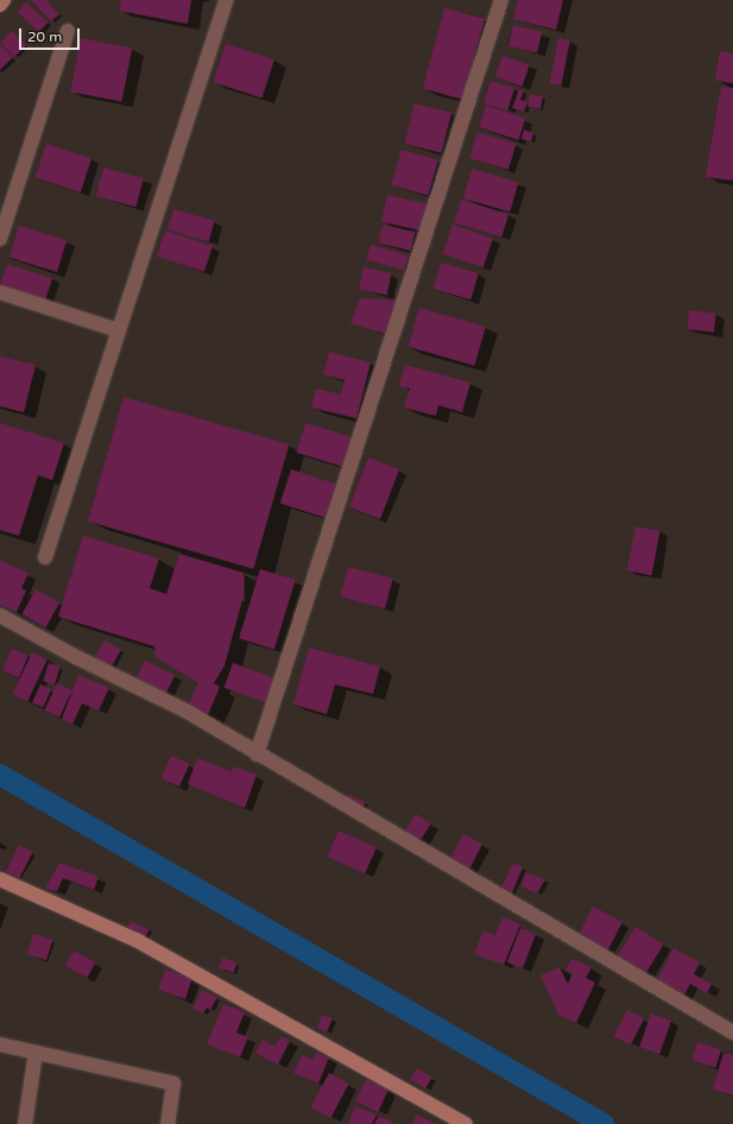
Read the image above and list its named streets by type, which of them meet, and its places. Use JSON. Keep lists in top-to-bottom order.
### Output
{
  "scale_bar": "20 m"
}
